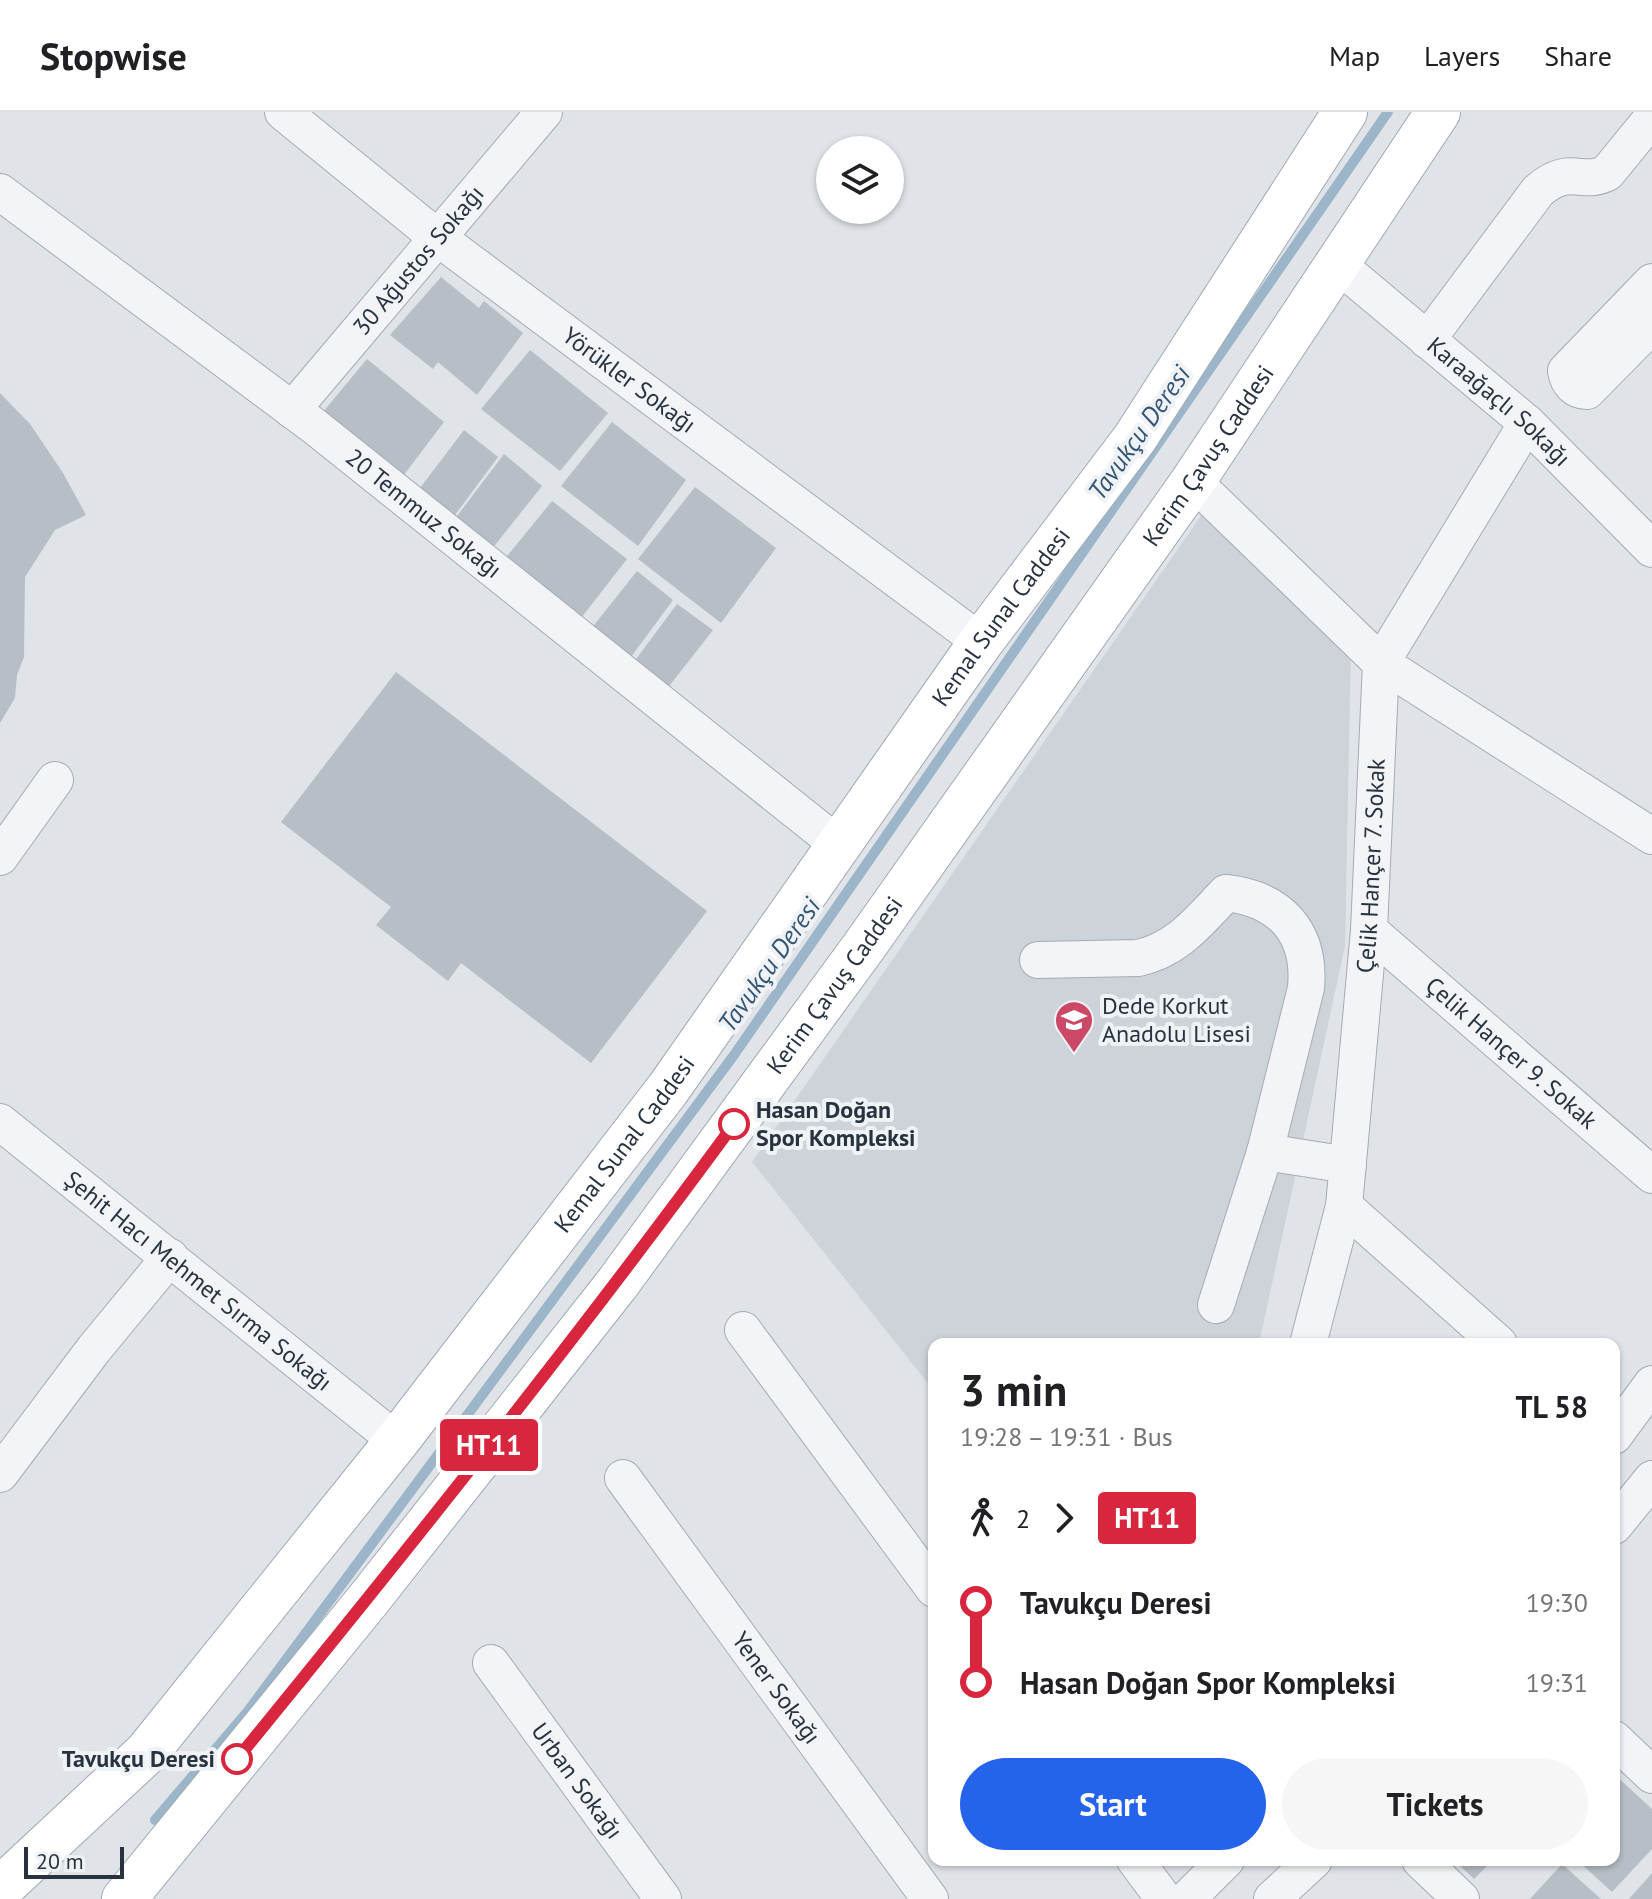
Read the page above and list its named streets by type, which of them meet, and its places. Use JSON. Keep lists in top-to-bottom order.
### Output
{
  "streets": {
    "main road": ["Kerim Çavuş Caddesi", "Kemal Sunal Caddesi"],
    "street": [
      "30 Ağustos Sokağı",
      "Yörükler Sokağı",
      "Karaağaçlı Sokağı",
      "20 Temmuz Sokağı",
      "Çelik Hançer 7. Sokak",
      "Çelik Hançer 9. Sokak",
      "Şehit Hacı Mehmet Sırma Sokağı",
      "Yener Sokağı",
      "Urban Sokağı"
    ]
  },
  "crossings": [
    ["30 Ağustos Sokağı", "Yörükler Sokağı"],
    ["30 Ağustos Sokağı", "20 Temmuz Sokağı"],
    ["Yörükler Sokağı", "Kemal Sunal Caddesi"],
    ["Karaağaçlı Sokağı", "Kerim Çavuş Caddesi"],
    ["Karaağaçlı Sokağı", "Çelik Hançer 7. Sokak"],
    ["20 Temmuz Sokağı", "Kemal Sunal Caddesi"],
    ["Kemal Sunal Caddesi", "Şehit Hacı Mehmet Sırma Sokağı"],
    ["Çelik Hançer 7. Sokak", "Çelik Hançer 9. Sokak"]
  ],
  "water": ["Tavukçu Deresi"],
  "places": {
    "school or university": ["Dede Korkut Anadolu Lisesi"],
    "other": ["Hasan Doğan Spor Kompleksi", "Tavukçu Deresi"]
  },
  "lines": ["bus line HT11"],
  "scale_bar": "20 m",
  "page": {
    "header": "Stopwise",
    "nav": ["Map", "Layers", "Share"],
    "on_map": "HT11",
    "heading": ["3 min", "19:28 – 19:31 · Bus", "TL 58"],
    "legs": ["2", "HT11"],
    "list": [
      {
        "name": "Tavukçu Deresi",
        "value": "19:30"
      },
      {
        "name": "Hasan Doğan Spor Kompleksi",
        "value": "19:31"
      }
    ],
    "buttons": ["Start", "Tickets"],
    "scale": "20 m"
  }
}
